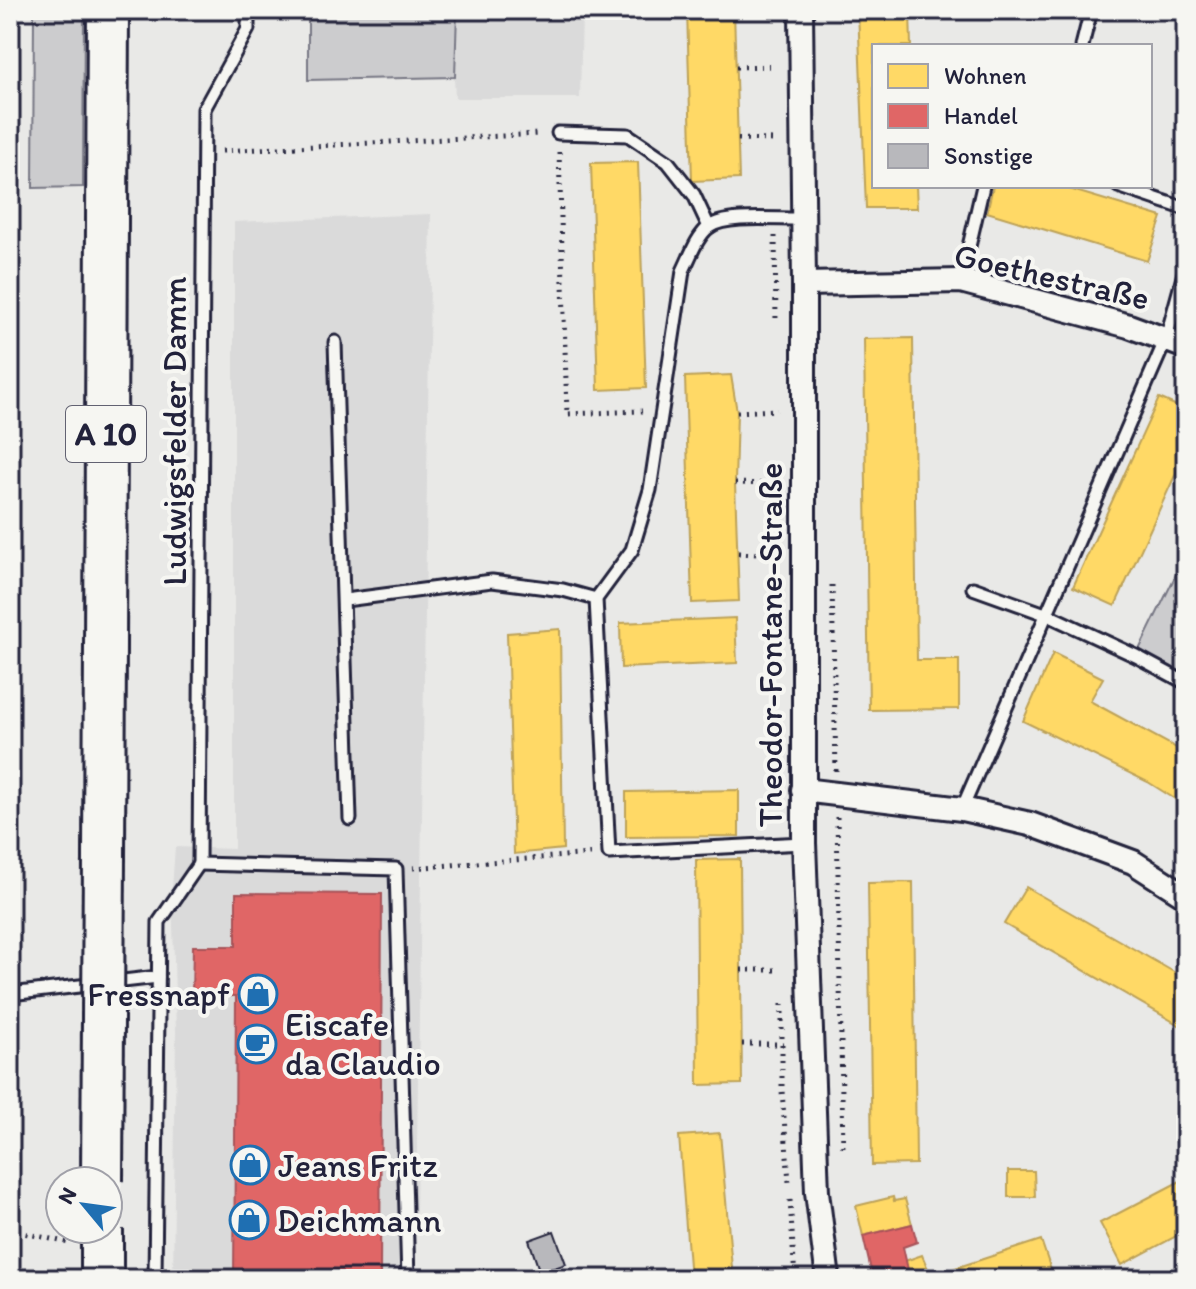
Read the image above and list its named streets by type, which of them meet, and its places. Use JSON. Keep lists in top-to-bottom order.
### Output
{
  "streets": {
    "highway": ["A 10"],
    "street": ["Goethestraße", "Theodor-Fontane-Straße"],
    "lane": ["Ludwigsfelder Damm"]
  },
  "crossings": [
    ["Goethestraße", "Theodor-Fontane-Straße"]
  ],
  "places": {
    "shop": ["Fressnapf", "Jeans Fritz", "Deichmann"],
    "cafe": ["Eiscafe da Claudio"]
  },
  "legend": ["Wohnen", "Handel", "Sonstige"],
  "north": "top left"
}
